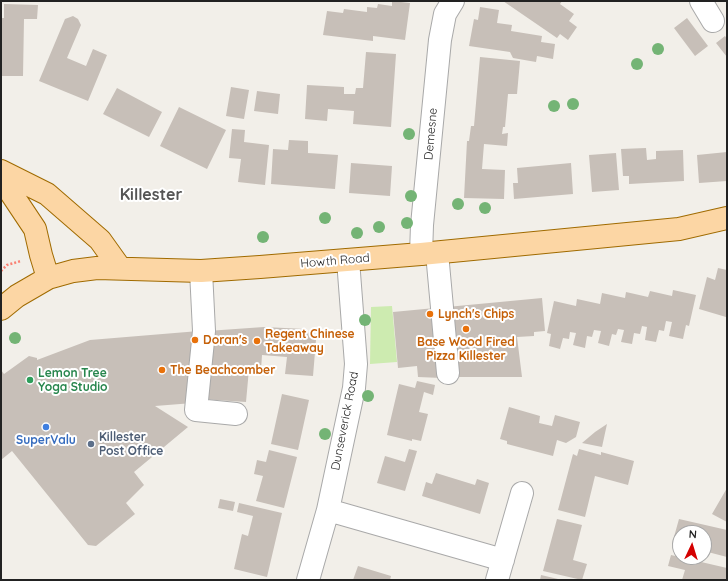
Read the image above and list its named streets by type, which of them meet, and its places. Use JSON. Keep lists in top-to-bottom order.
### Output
{
  "streets": {
    "main road": ["Howth Road"],
    "street": ["Demesne", "Dunseverick Road"]
  },
  "crossings": [
    ["Demesne", "Howth Road"],
    ["Howth Road", "Dunseverick Road"]
  ],
  "districts": ["Killester"],
  "places": [
    "Lynch's Chips",
    "Base Wood Fired Pizza Killester",
    "Doran's",
    "Regent Chinese Takeaway",
    "The Beachcomber",
    "Lemon Tree Yoga Studio",
    "SuperValu",
    "Killester Post Office"
  ],
  "north": "top"
}
